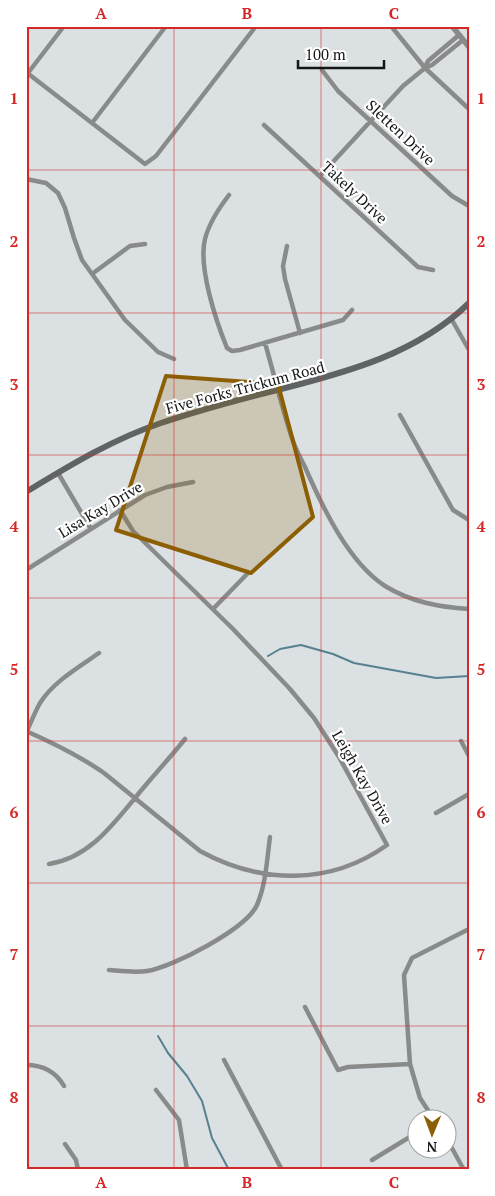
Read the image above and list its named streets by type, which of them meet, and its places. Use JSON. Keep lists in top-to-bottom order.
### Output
{
  "streets": {
    "main road": ["Five Forks Trickum Road"],
    "street": [
      "Sletten Drive",
      "Takely Drive",
      "Lisa Kay Drive",
      "Leigh Kay Drive"
    ]
  },
  "crossings": [
    ["Lisa Kay Drive", "Leigh Kay Drive"]
  ],
  "scale_bar": "100 m",
  "north": "bottom",
  "grid": {
    "columns": ["A", "B", "C"],
    "rows": [
      "1",
      "2",
      "3",
      "4",
      "5",
      "6",
      "7",
      "8"
    ]
  }
}
